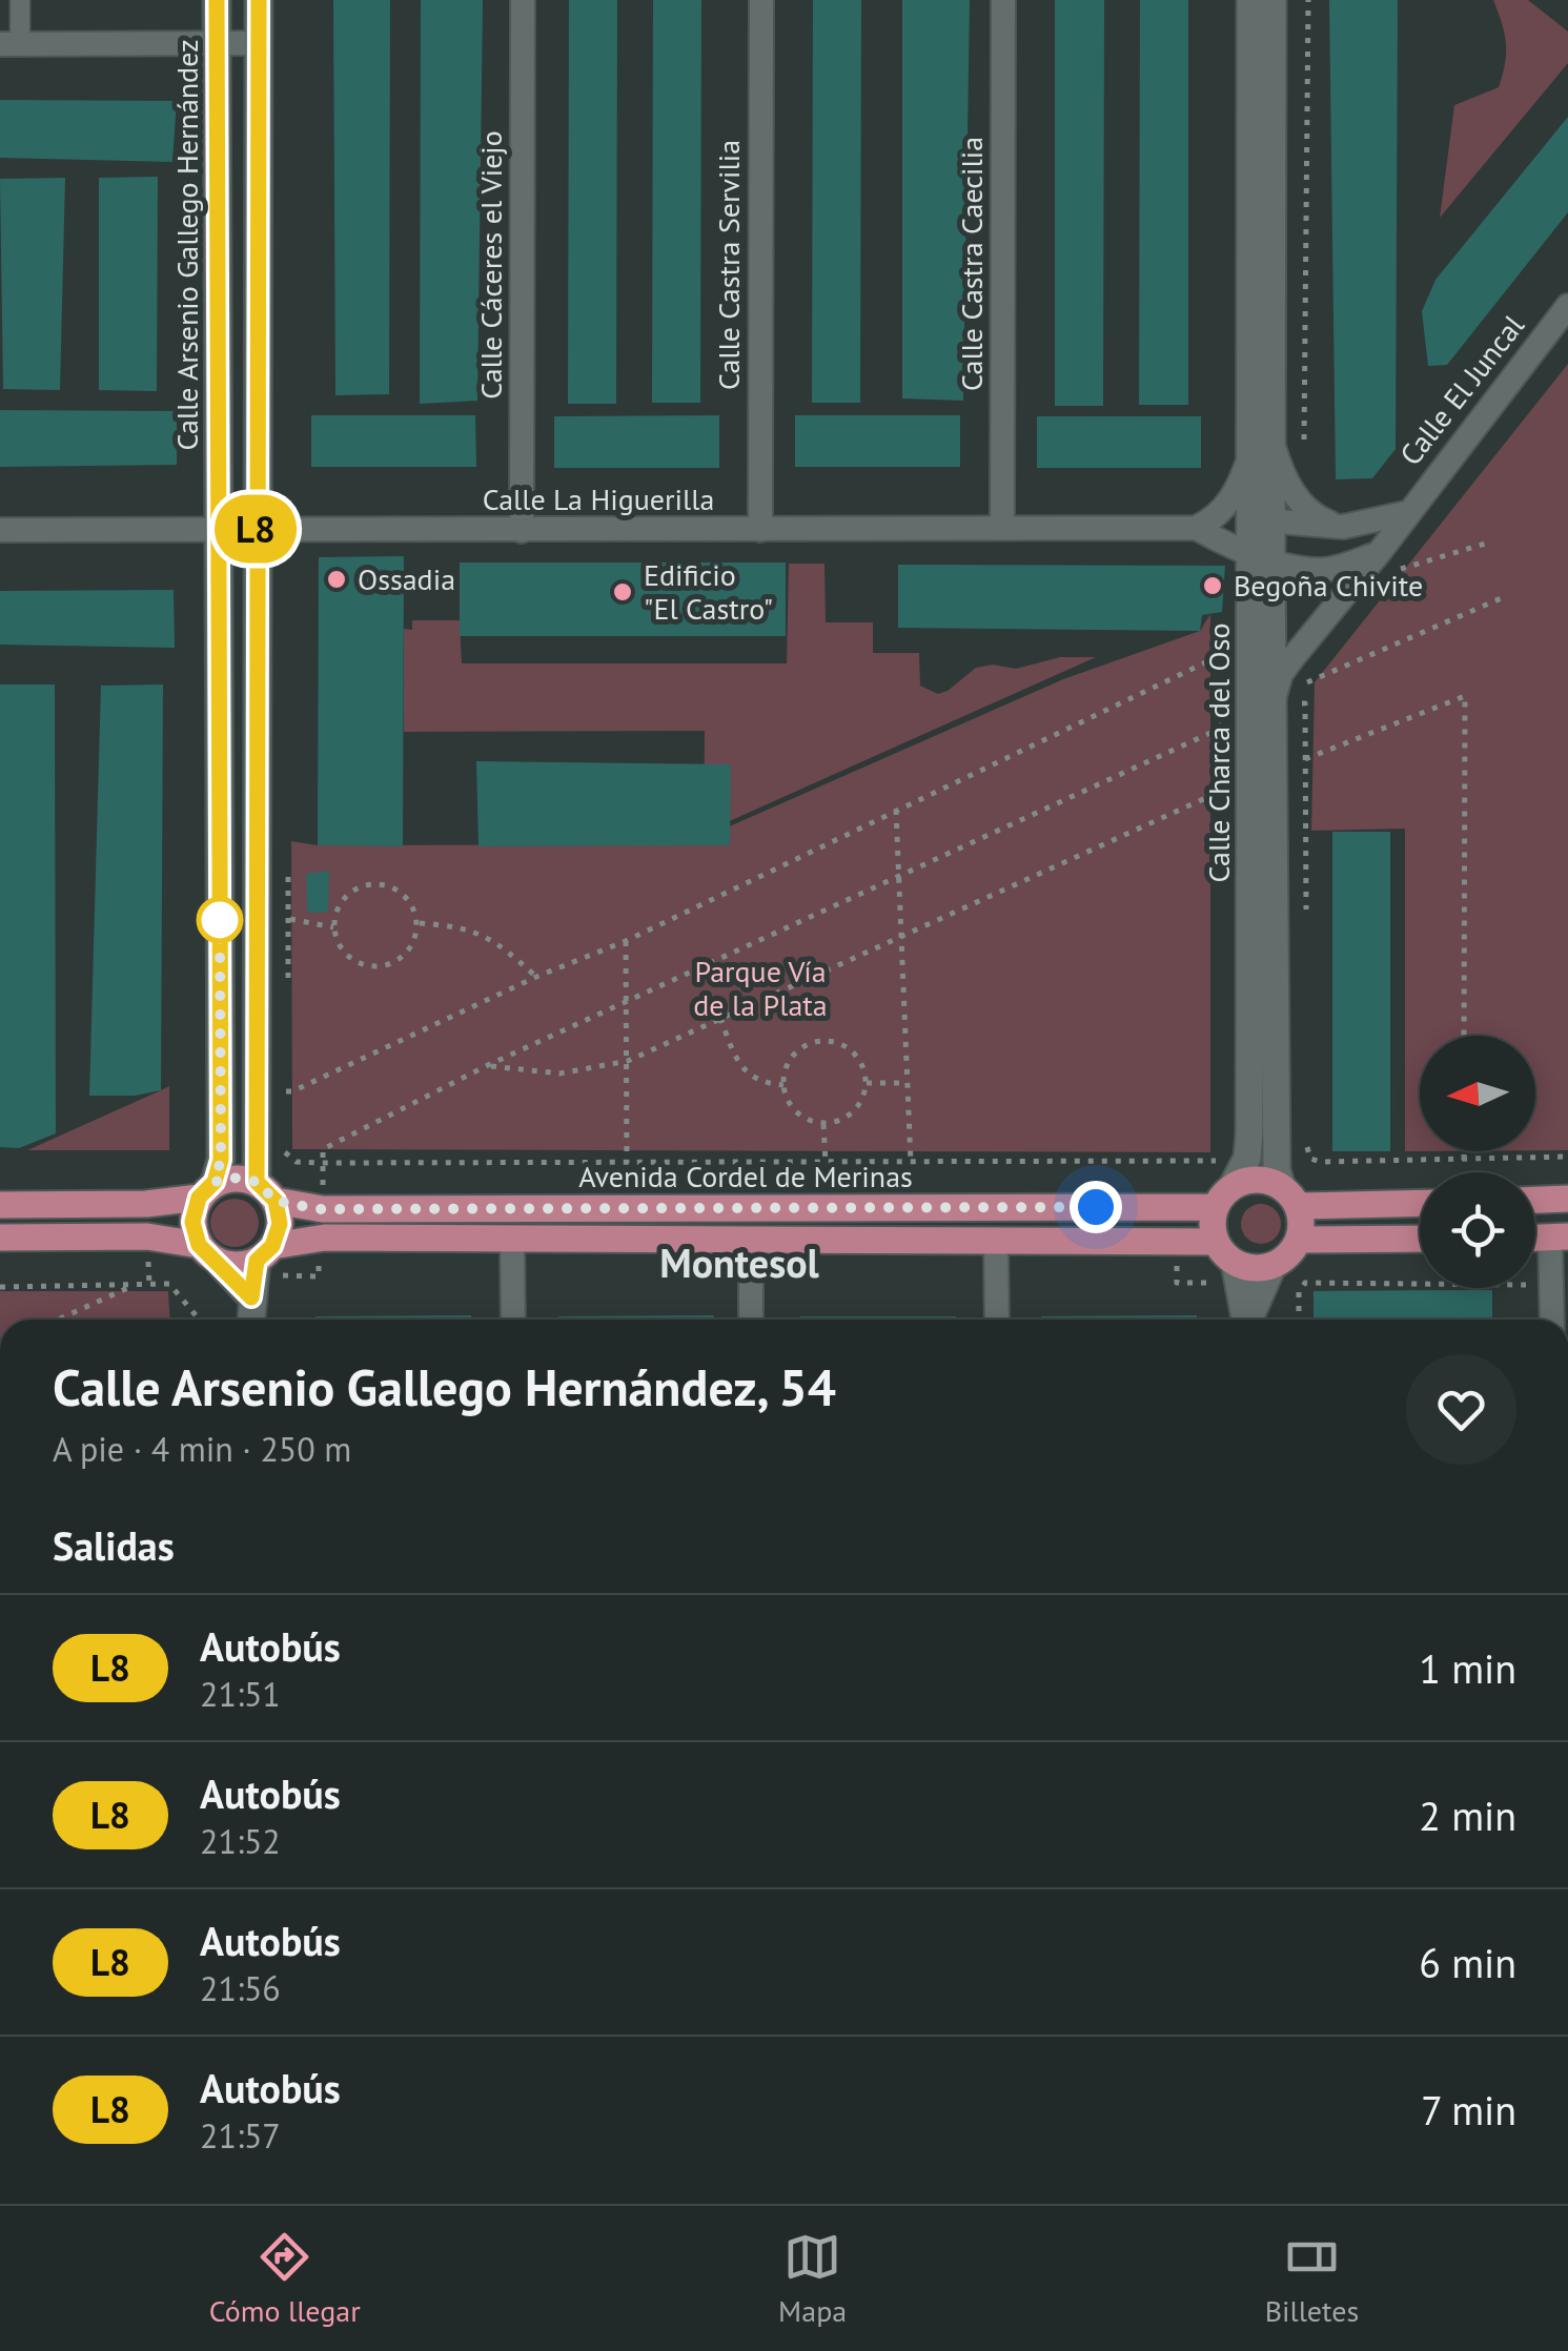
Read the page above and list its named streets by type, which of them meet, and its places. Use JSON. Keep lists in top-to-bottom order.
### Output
{
  "streets": {
    "main road": ["Calle Arsenio Gallego Hernández", "Calle Charca del Oso", "Avenida Cordel de Merinas"],
    "street": [
      "Calle Castra Caecilia",
      "Calle Cáceres el Viejo",
      "Calle Castra Servilia",
      "Calle El Juncal",
      "Calle La Higuerilla"
    ]
  },
  "crossings": [
    ["Calle Arsenio Gallego Hernández", "Calle La Higuerilla"],
    ["Calle Arsenio Gallego Hernández", "Avenida Cordel de Merinas"],
    ["Calle Castra Caecilia", "Calle La Higuerilla"],
    ["Calle Cáceres el Viejo", "Calle La Higuerilla"],
    ["Calle Castra Servilia", "Calle La Higuerilla"],
    ["Calle El Juncal", "Calle Charca del Oso"],
    ["Calle La Higuerilla", "Calle Charca del Oso"],
    ["Calle Charca del Oso", "Avenida Cordel de Merinas"]
  ],
  "districts": ["Montesol"],
  "parks": ["Parque Vía de la Plata"],
  "places": ["Ossadia", "Begoña Chivite", "Edificio \"El Castro\""],
  "lines": ["bus line L8"],
  "north": "left",
  "page": {
    "on_map": "L8",
    "heading": [
      ["Calle Arsenio Gallego Hernández, 54", "A pie · 4 min · 250 m"],
      "Salidas"
    ],
    "list": [
      {
        "mark": "L8",
        "name": "Autobús",
        "note": "21:51",
        "value": "1 min"
      },
      {
        "mark": "L8",
        "name": "Autobús",
        "note": "21:52",
        "value": "2 min"
      },
      {
        "mark": "L8",
        "name": "Autobús",
        "note": "21:56",
        "value": "6 min"
      },
      {
        "mark": "L8",
        "name": "Autobús",
        "note": "21:57",
        "value": "7 min"
      }
    ],
    "tabs": ["Cómo llegar", "Mapa", "Billetes"]
  }
}
